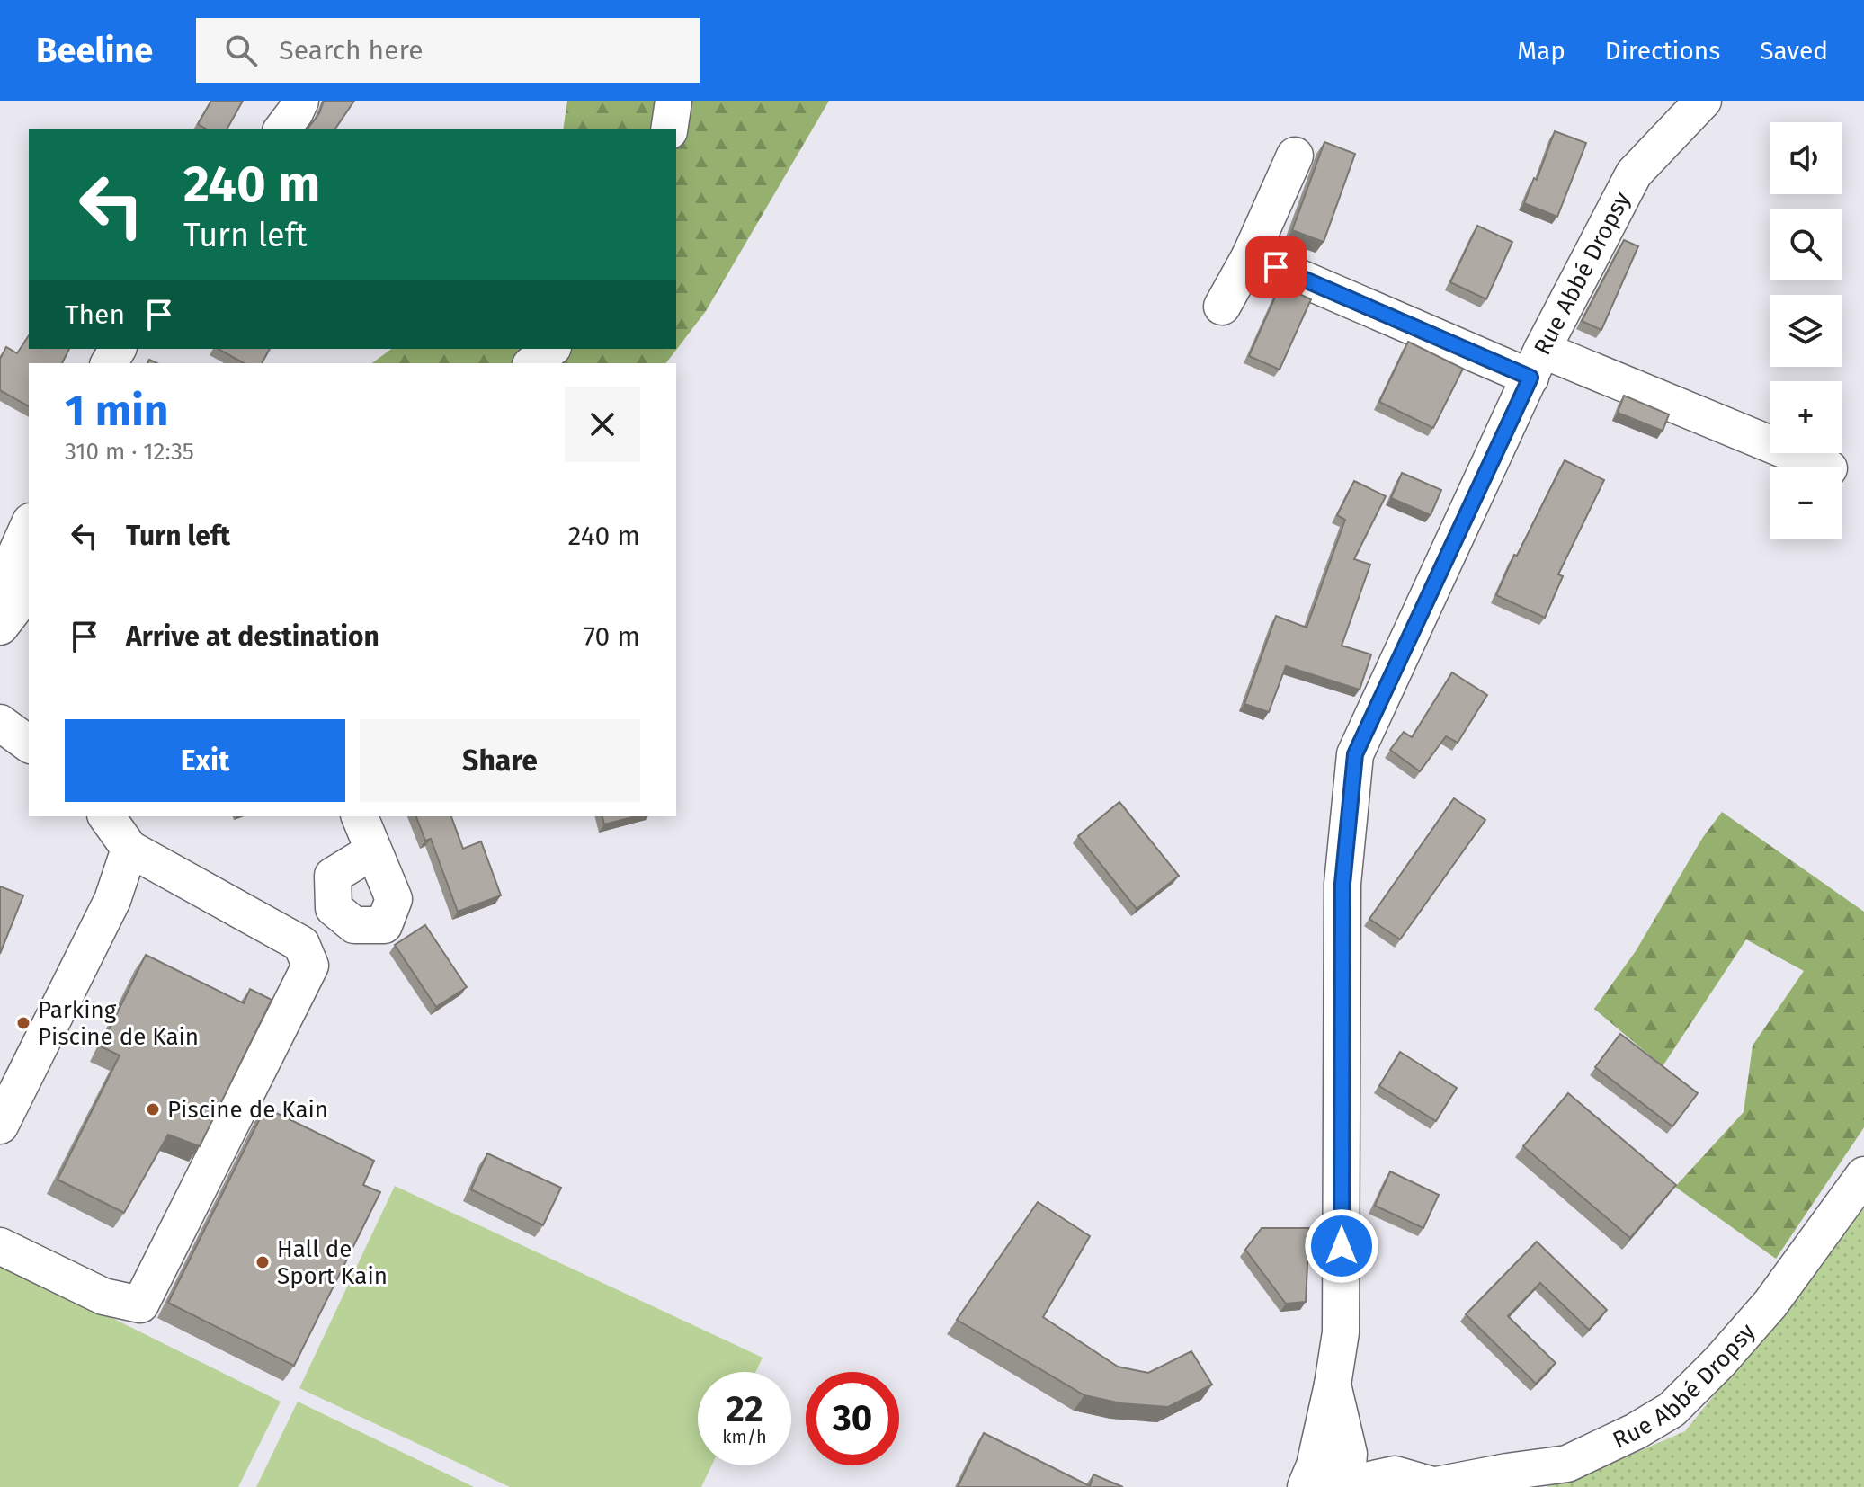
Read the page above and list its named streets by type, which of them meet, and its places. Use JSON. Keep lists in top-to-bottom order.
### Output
{
  "streets": {
    "street": ["Rue Abbé Dropsy"]
  },
  "places": ["Parking Piscine de Kain", "Piscine de Kain", "Hall de Sport Kain"],
  "page": {
    "header": "Beeline",
    "search": "Search here",
    "nav": ["Map", "Directions", "Saved"],
    "map_buttons": ["+", "−"],
    "turn": ["240 m", "Turn left"],
    "then": "Then",
    "heading": ["1 min", "310 m · 12:35"],
    "list": [
      {
        "name": "Turn left",
        "value": "240 m"
      },
      {
        "name": "Arrive at destination",
        "value": "70 m"
      }
    ],
    "buttons": ["Exit", "Share"],
    "speed": "22 km/h",
    "limit": "30"
  }
}
